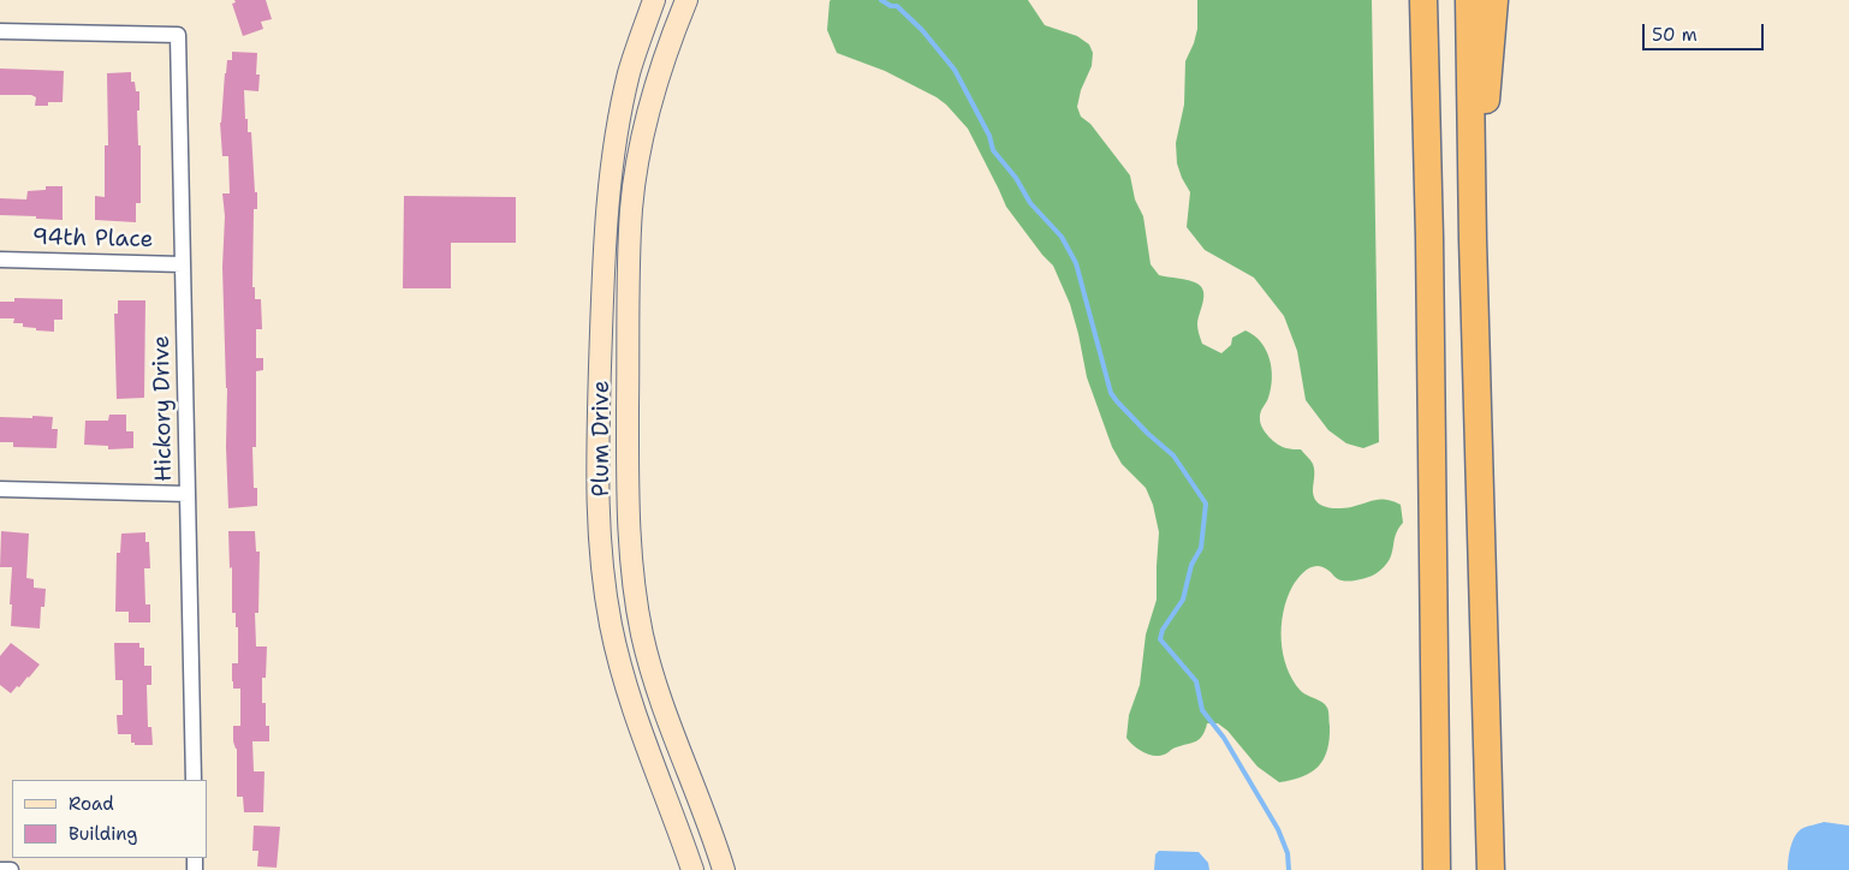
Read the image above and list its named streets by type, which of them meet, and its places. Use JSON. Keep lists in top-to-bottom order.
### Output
{
  "streets": {
    "street": ["94th Place", "Hickory Drive", "Plum Drive"]
  },
  "crossings": [
    ["94th Place", "Hickory Drive"]
  ],
  "legend": ["Road", "Building"],
  "scale_bar": "50 m"
}
